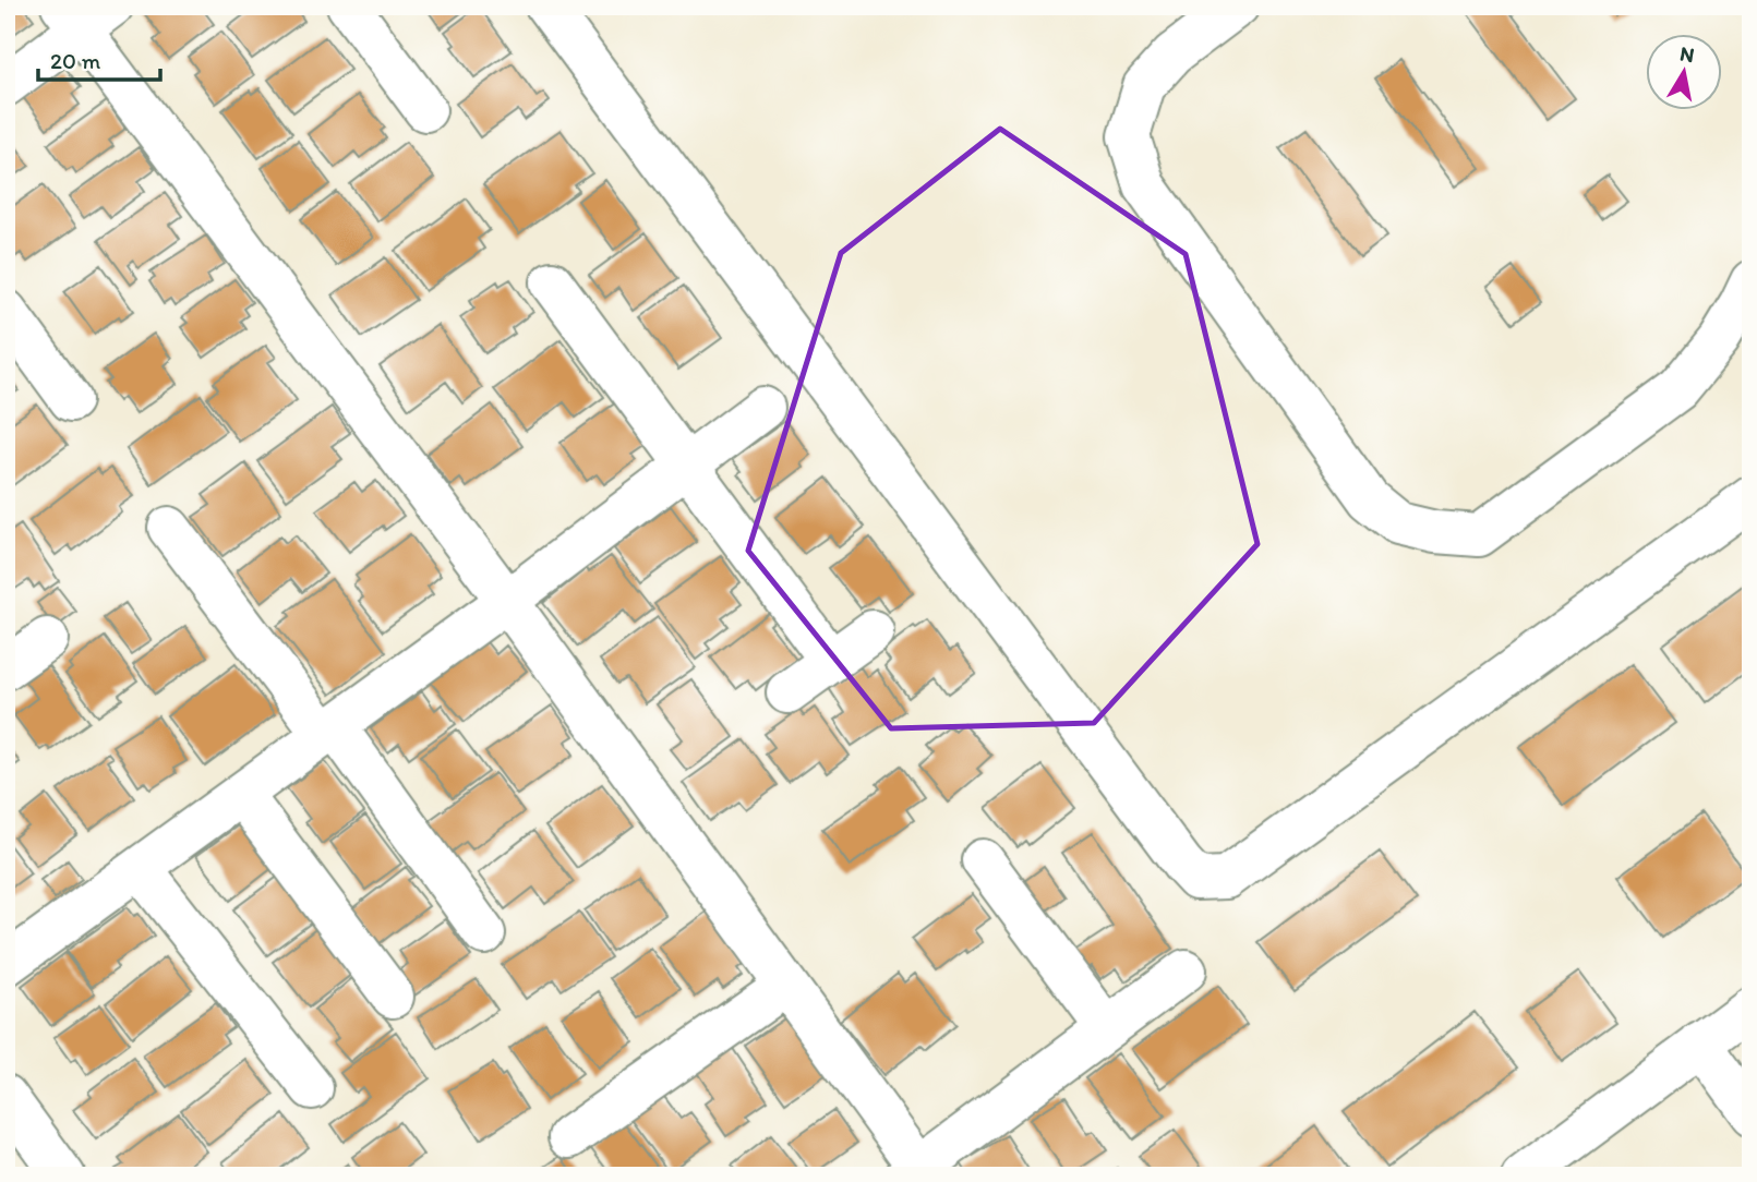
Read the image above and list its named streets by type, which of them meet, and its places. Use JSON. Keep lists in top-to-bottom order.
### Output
{
  "scale_bar": "20 m",
  "north": "top"
}
